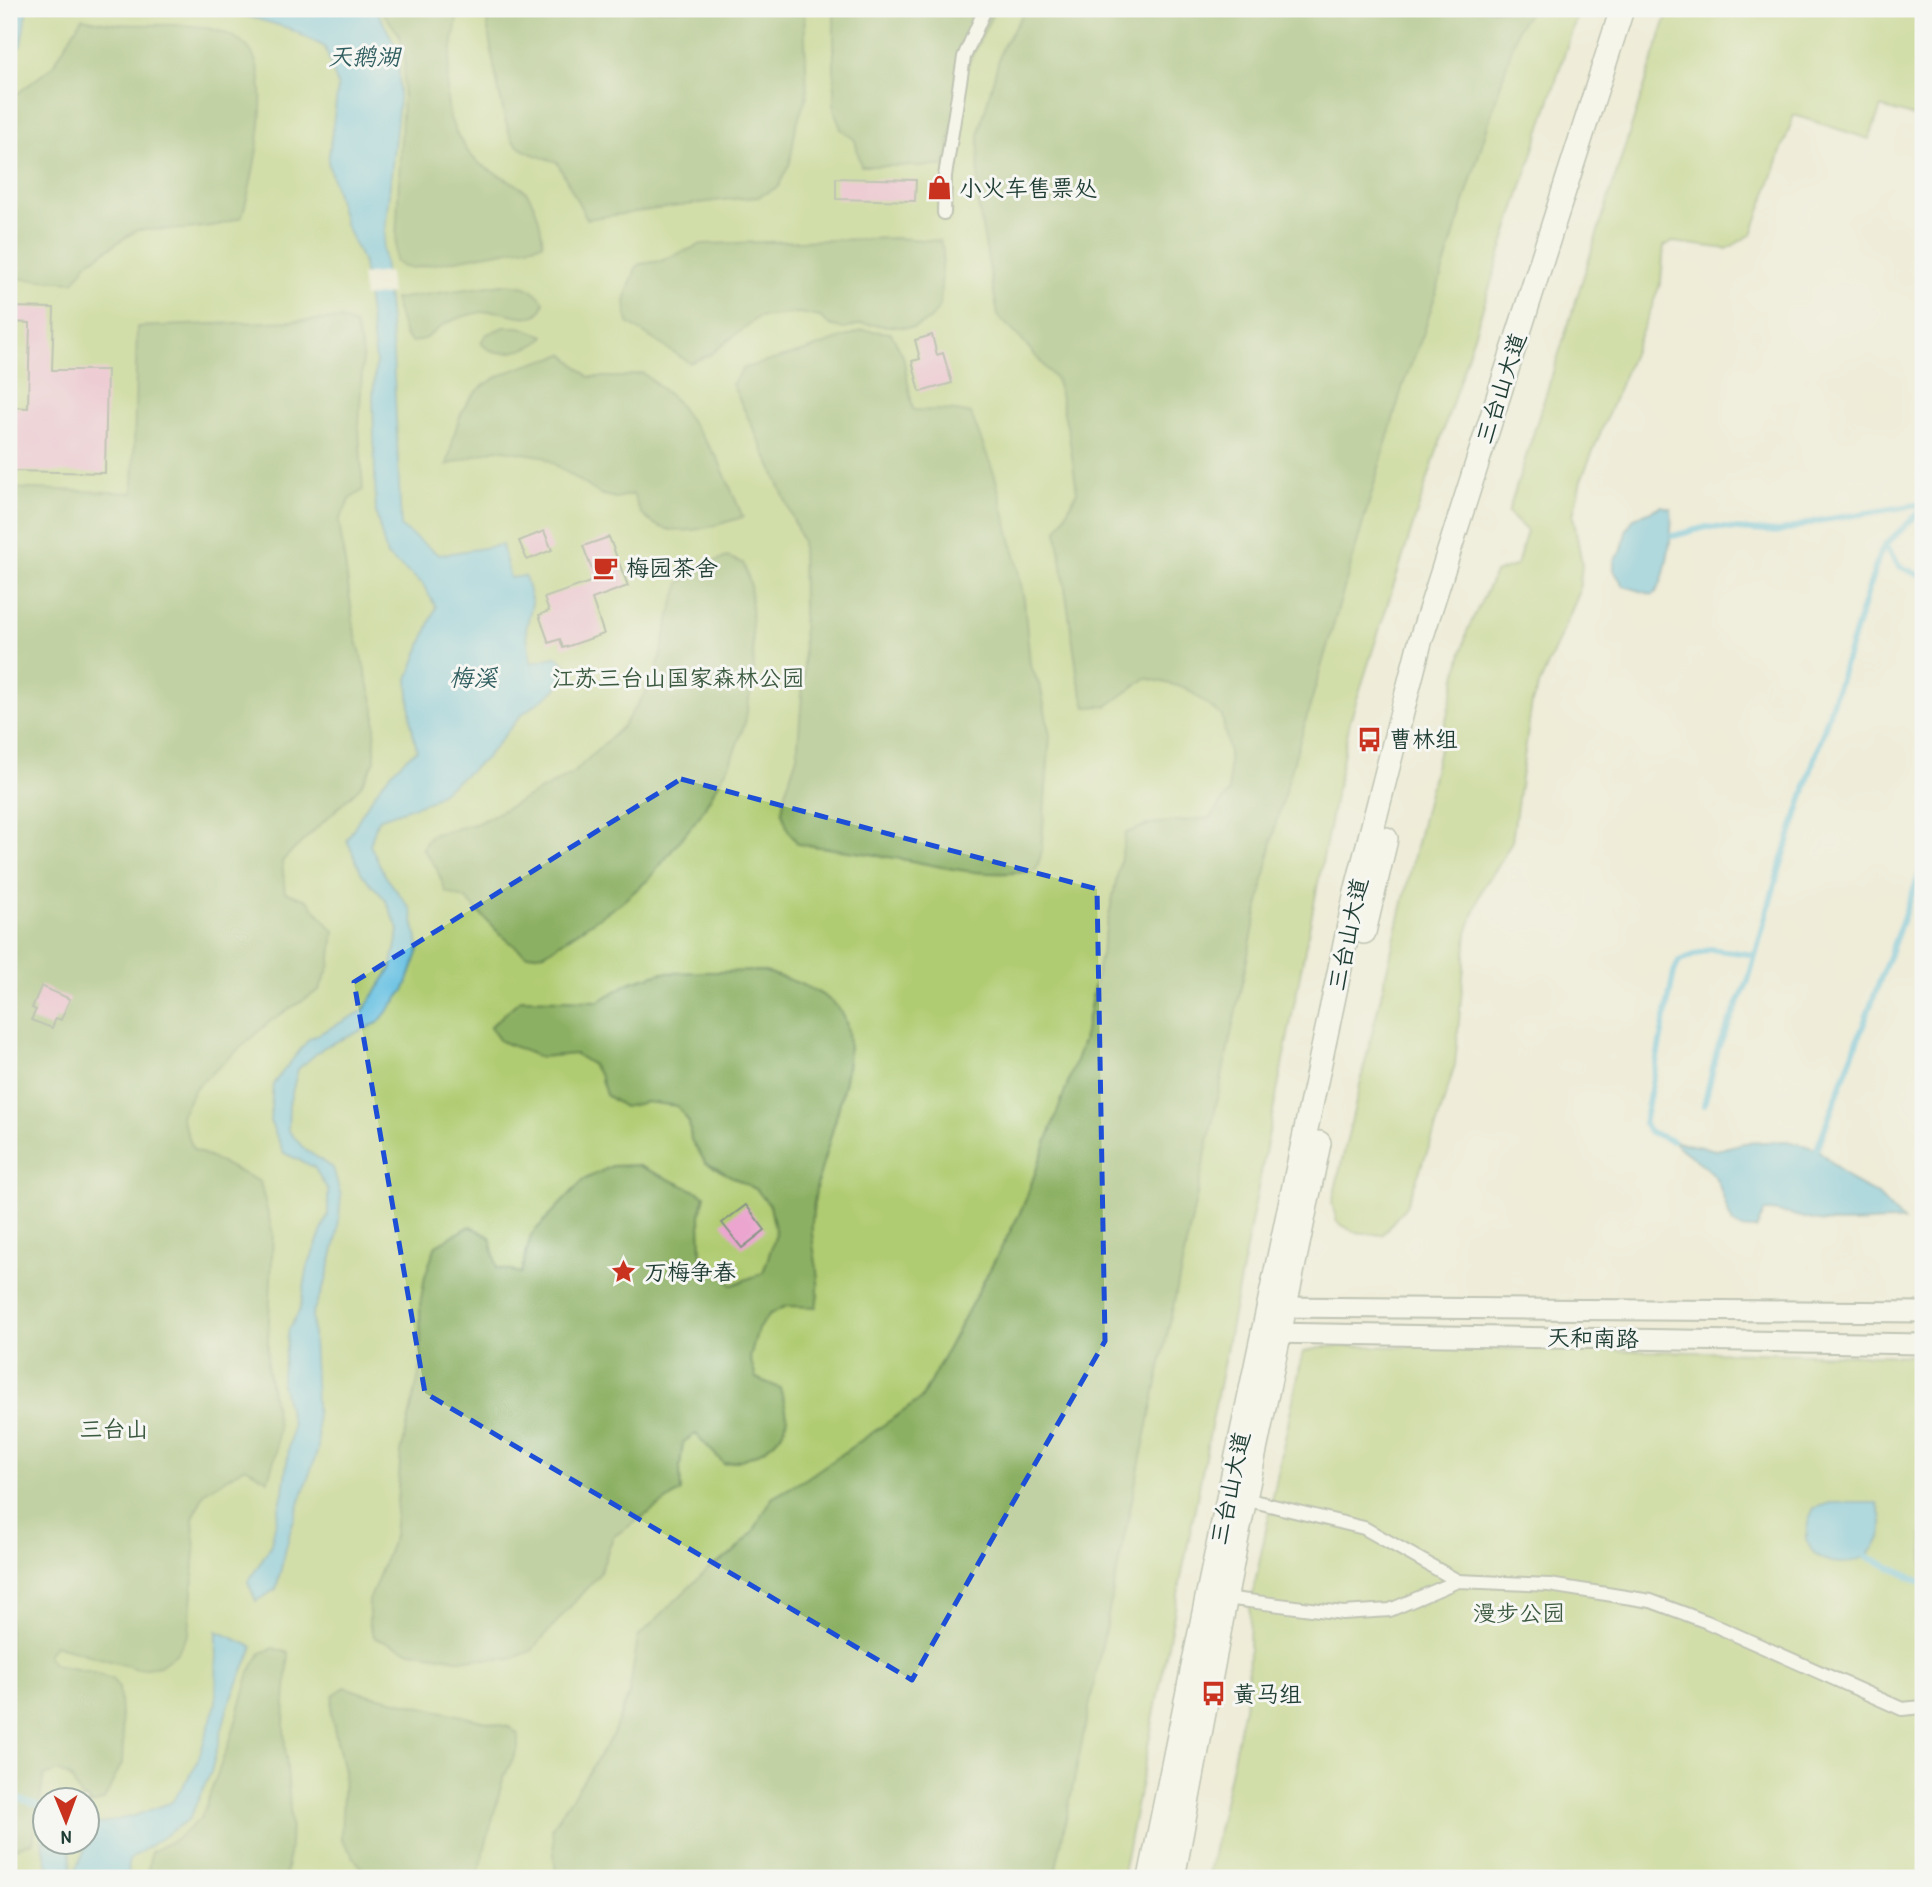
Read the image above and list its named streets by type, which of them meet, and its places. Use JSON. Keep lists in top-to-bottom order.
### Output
{
  "streets": {
    "main road": ["三台山大道"],
    "street": ["天和南路"]
  },
  "crossings": [
    ["三台山大道", "天和南路"]
  ],
  "water": ["天鹅湖", "梅溪"],
  "parks": ["江苏三台山国家森林公园", "三台山", "漫步公园"],
  "places": {
    "shop": ["小火车售票处"],
    "cafe": ["梅园茶舍"],
    "bus stop": ["曹林组", "黄马组"],
    "place": ["万梅争春"]
  },
  "north": "bottom"
}
